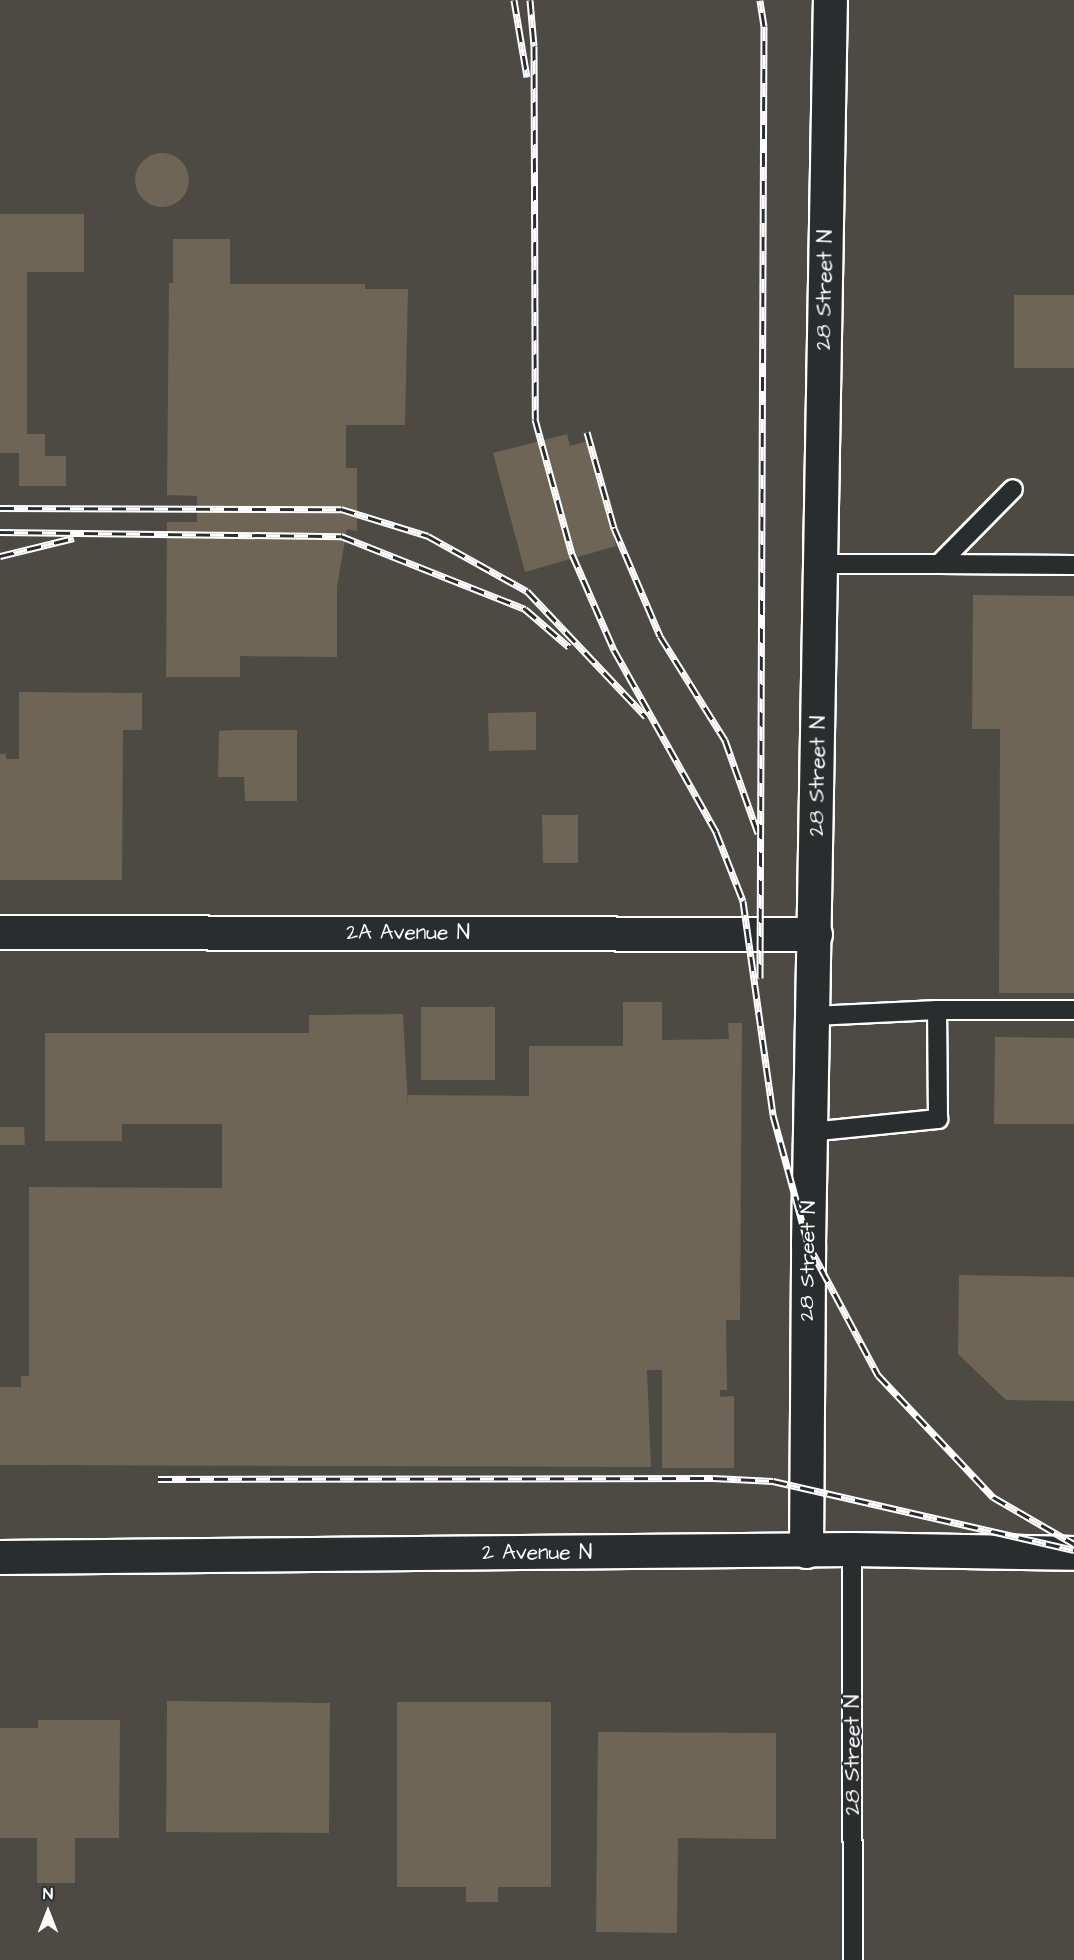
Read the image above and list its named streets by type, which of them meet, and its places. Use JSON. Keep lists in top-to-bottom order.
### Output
{
  "streets": {
    "street": ["28 Street N", "2A Avenue N", "2 Avenue N"]
  },
  "crossings": [
    ["28 Street N", "2A Avenue N"],
    ["28 Street N", "2 Avenue N"]
  ],
  "north": "top"
}
